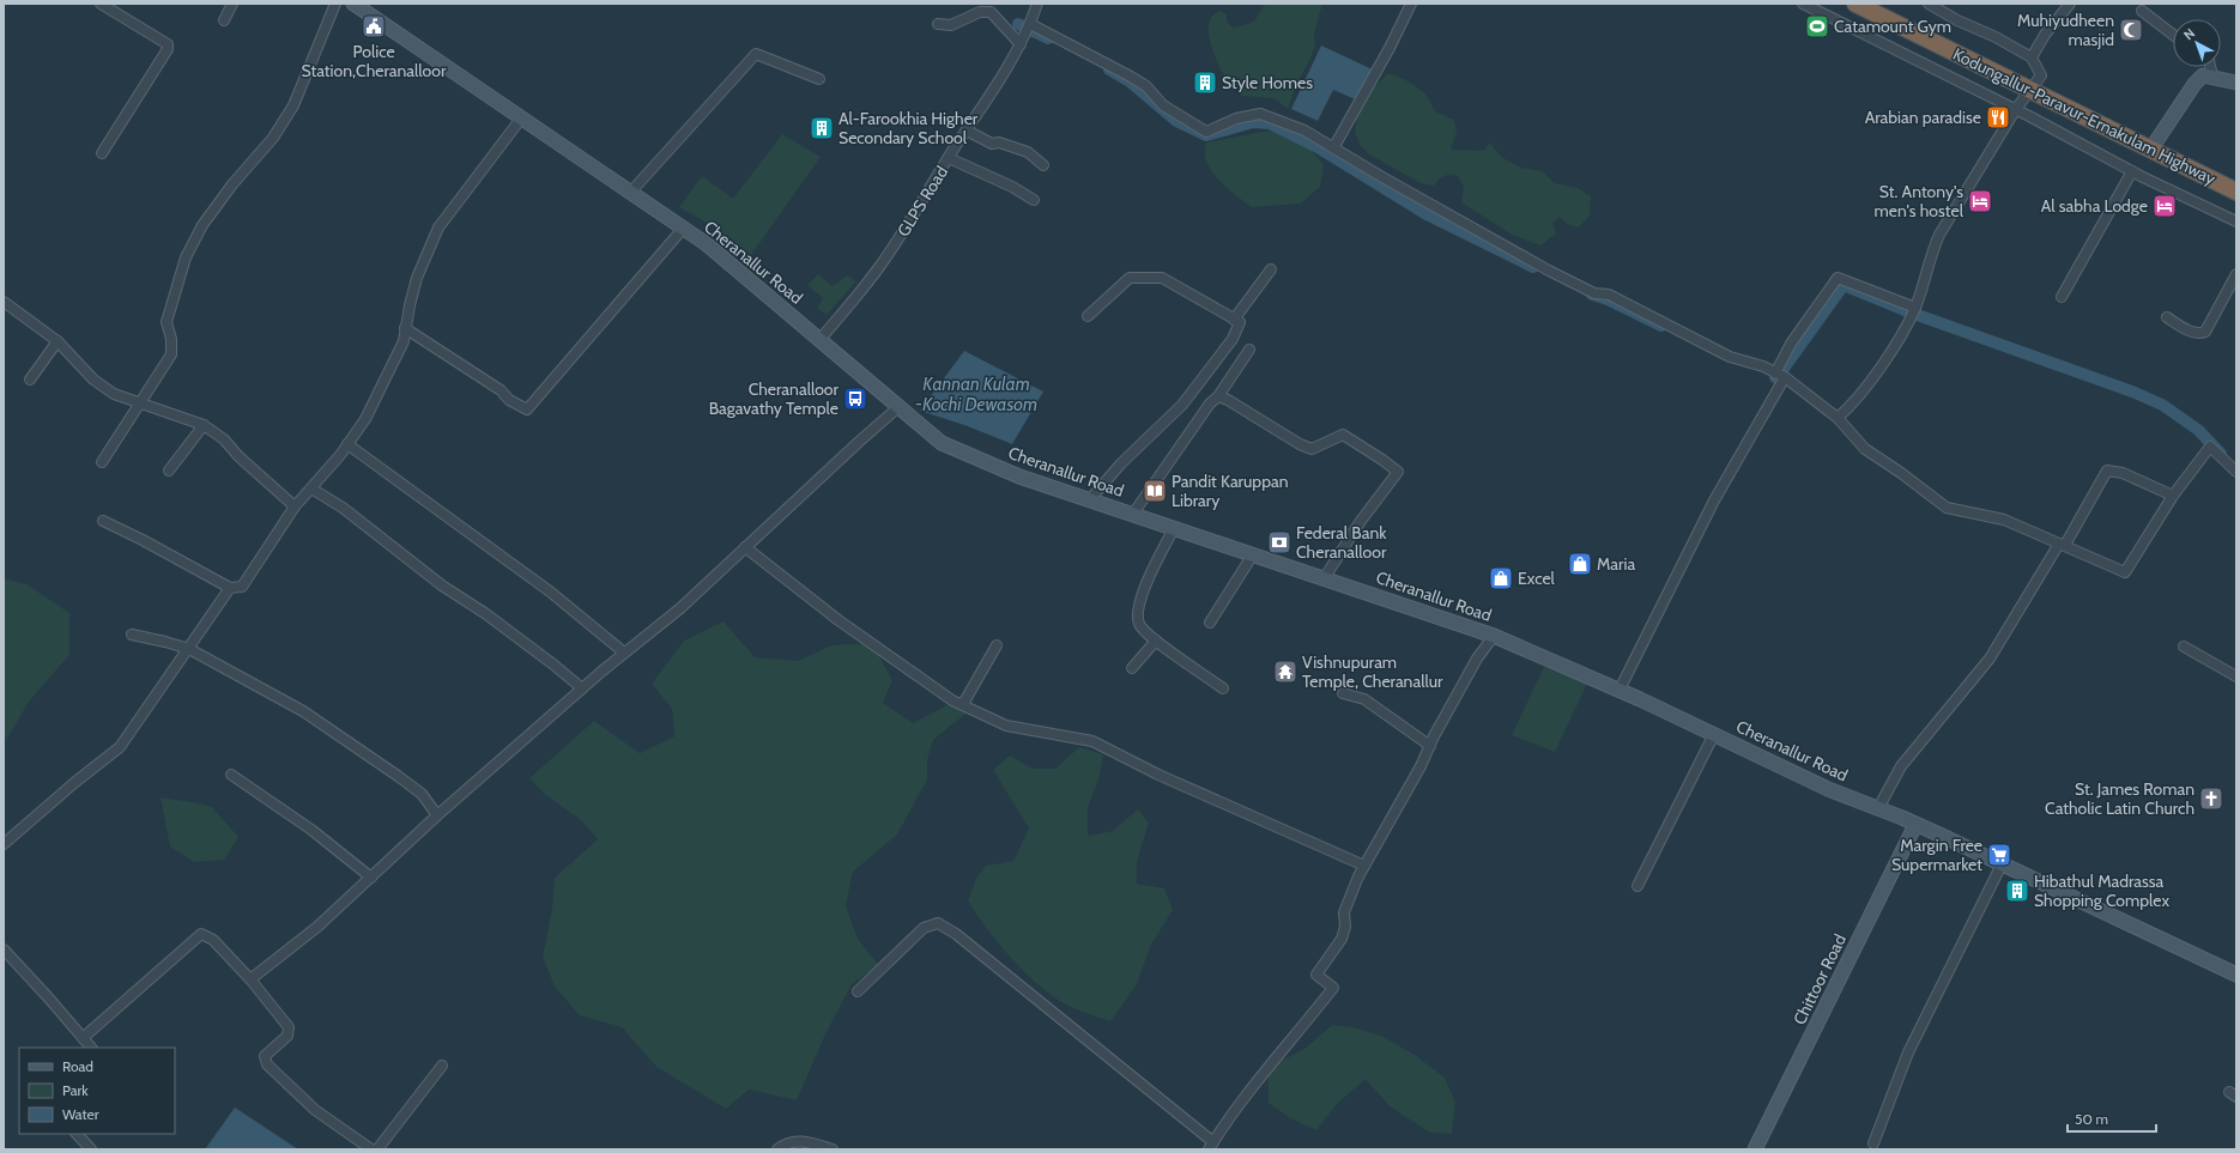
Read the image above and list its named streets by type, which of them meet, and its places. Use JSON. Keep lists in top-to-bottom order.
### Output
{
  "streets": {
    "highway": ["Kodungallur-Paravur-Ernakulam Highway"],
    "main road": ["Cheranallur Road", "Chittoor Road"],
    "street": ["GLPS Road"]
  },
  "crossings": [
    ["GLPS Road", "Cheranallur Road"],
    ["Cheranallur Road", "Chittoor Road"]
  ],
  "water": ["Kannan Kulam -Kochi Dewasom"],
  "places": {
    "public building": ["Police Station,Cheranalloor"],
    "sports": ["Catamount Gym"],
    "mosque": ["Muhiyudheen masjid"],
    "building": ["Style Homes", "Al-Farookhia Higher Secondary School", "Hibathul Madrassa Shopping Complex"],
    "restaurant": ["Arabian paradise"],
    "hotel": ["St. Antony's men's hostel", "Al sabha Lodge"],
    "bus stop": ["Cheranalloor Bagavathy Temple"],
    "library": ["Pandit Karuppan Library"],
    "bank": ["Federal Bank Cheranalloor"],
    "shop": ["Maria", "Excel"],
    "temple": ["Vishnupuram Temple, Cheranallur"],
    "church": ["St. James Roman Catholic Latin Church"],
    "supermarket": ["Margin Free Supermarket"]
  },
  "legend": ["Road", "Park", "Water"],
  "scale_bar": "50 m",
  "north": "top left"
}
